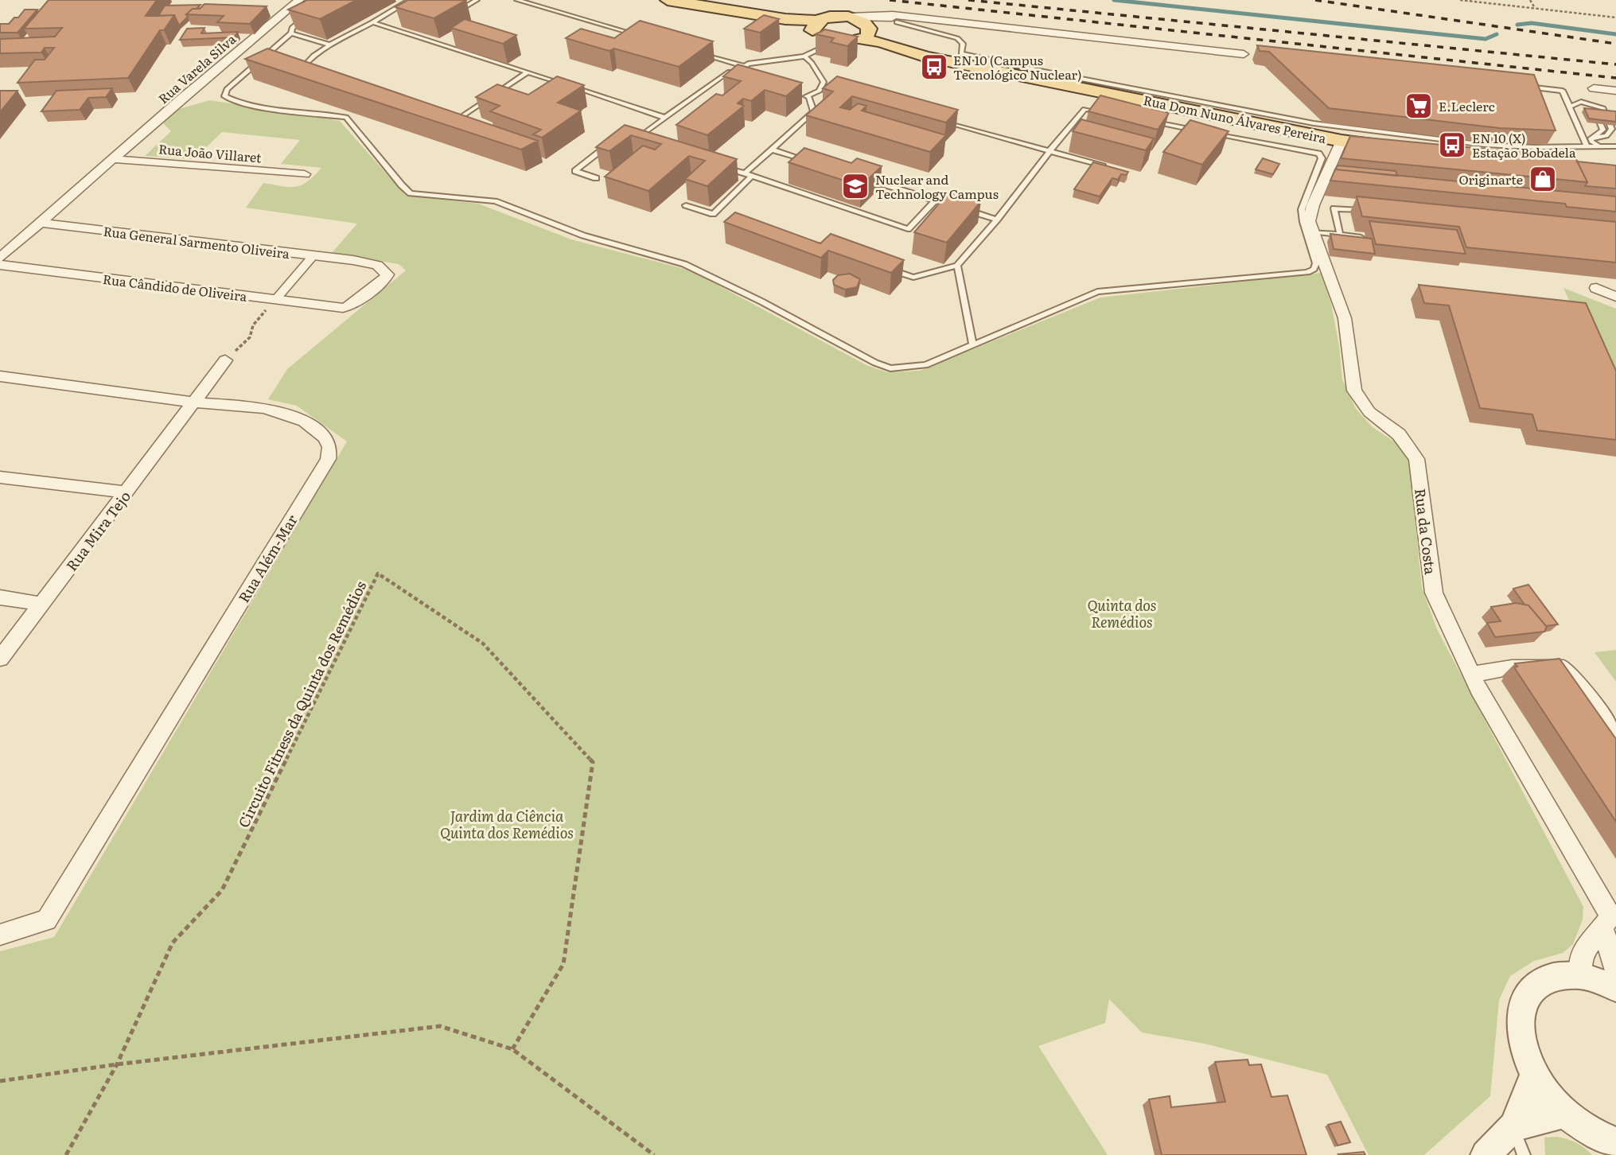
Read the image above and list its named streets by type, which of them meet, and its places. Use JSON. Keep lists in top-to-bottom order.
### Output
{
  "streets": {
    "main road": ["Rua Dom Nuno Álvares Pereira"],
    "street": [
      "Rua Varela Silva",
      "Rua João Villaret",
      "Rua General Sarmento Oliveira",
      "Rua Cândido de Oliveira",
      "Rua Mira Tejo",
      "Rua da Costa",
      "Rua Além-Mar"
    ],
    "path": ["Circuito Fitness da Quinta dos Remédios"]
  },
  "crossings": [
    ["Rua Varela Silva", "Rua João Villaret"],
    ["Rua Varela Silva", "Rua General Sarmento Oliveira"],
    ["Rua Dom Nuno Álvares Pereira", "Rua da Costa"],
    ["Rua General Sarmento Oliveira", "Rua Cândido de Oliveira"],
    ["Rua Mira Tejo", "Rua Além-Mar"]
  ],
  "parks": ["Quinta dos Remédios", "Jardim da Ciência Quinta dos Remédios"],
  "places": {
    "bus stop": ["EN 10 (Campus Tecnológico Nuclear)", "EN 10 (X) Estação Bobadela"],
    "supermarket": ["E.Leclerc"],
    "shop": ["Originarte"],
    "school or university": ["Nuclear and Technology Campus"]
  }
}
